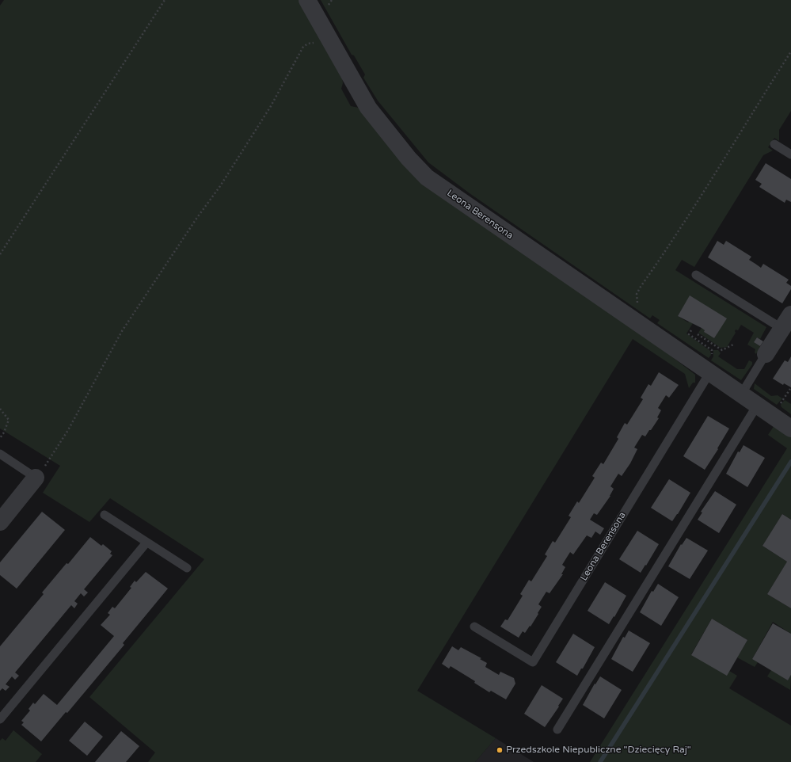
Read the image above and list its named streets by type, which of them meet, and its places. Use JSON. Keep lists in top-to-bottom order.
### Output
{
  "streets": {
    "street": ["Leona Berensona"]
  },
  "places": ["Przedszkole Niepubliczne \"Dziecięcy Raj\""]
}
